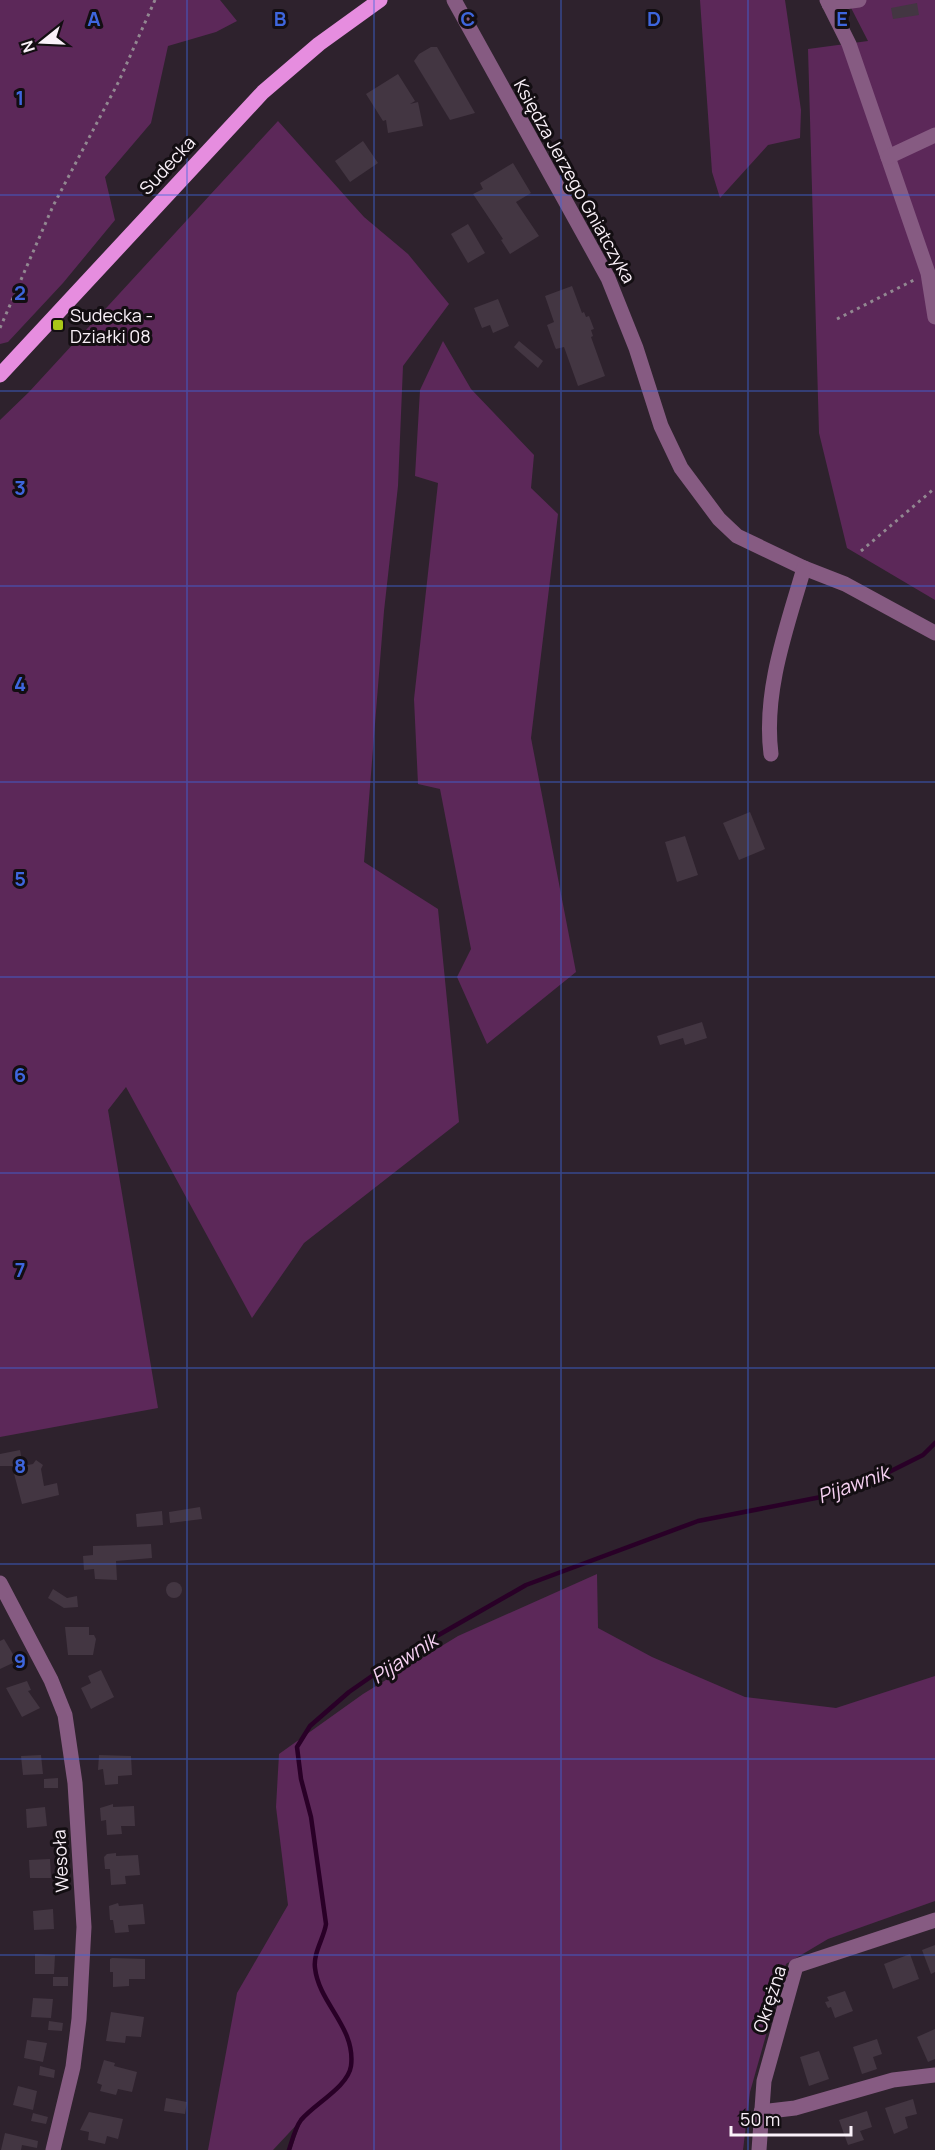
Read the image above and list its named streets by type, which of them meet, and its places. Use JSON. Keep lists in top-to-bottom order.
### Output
{
  "streets": {
    "main road": ["Sudecka"],
    "street": ["Księdza Jerzego Gniatczyka", "Wesoła", "Okrężna"]
  },
  "water": ["Pijawnik"],
  "places": {
    "transit": ["Sudecka - Działki 08"]
  },
  "scale_bar": "50 m",
  "north": "left",
  "grid": {
    "columns": [
      "A",
      "B",
      "C",
      "D",
      "E"
    ],
    "rows": [
      "1",
      "2",
      "3",
      "4",
      "5",
      "6",
      "7",
      "8",
      "9"
    ]
  }
}
